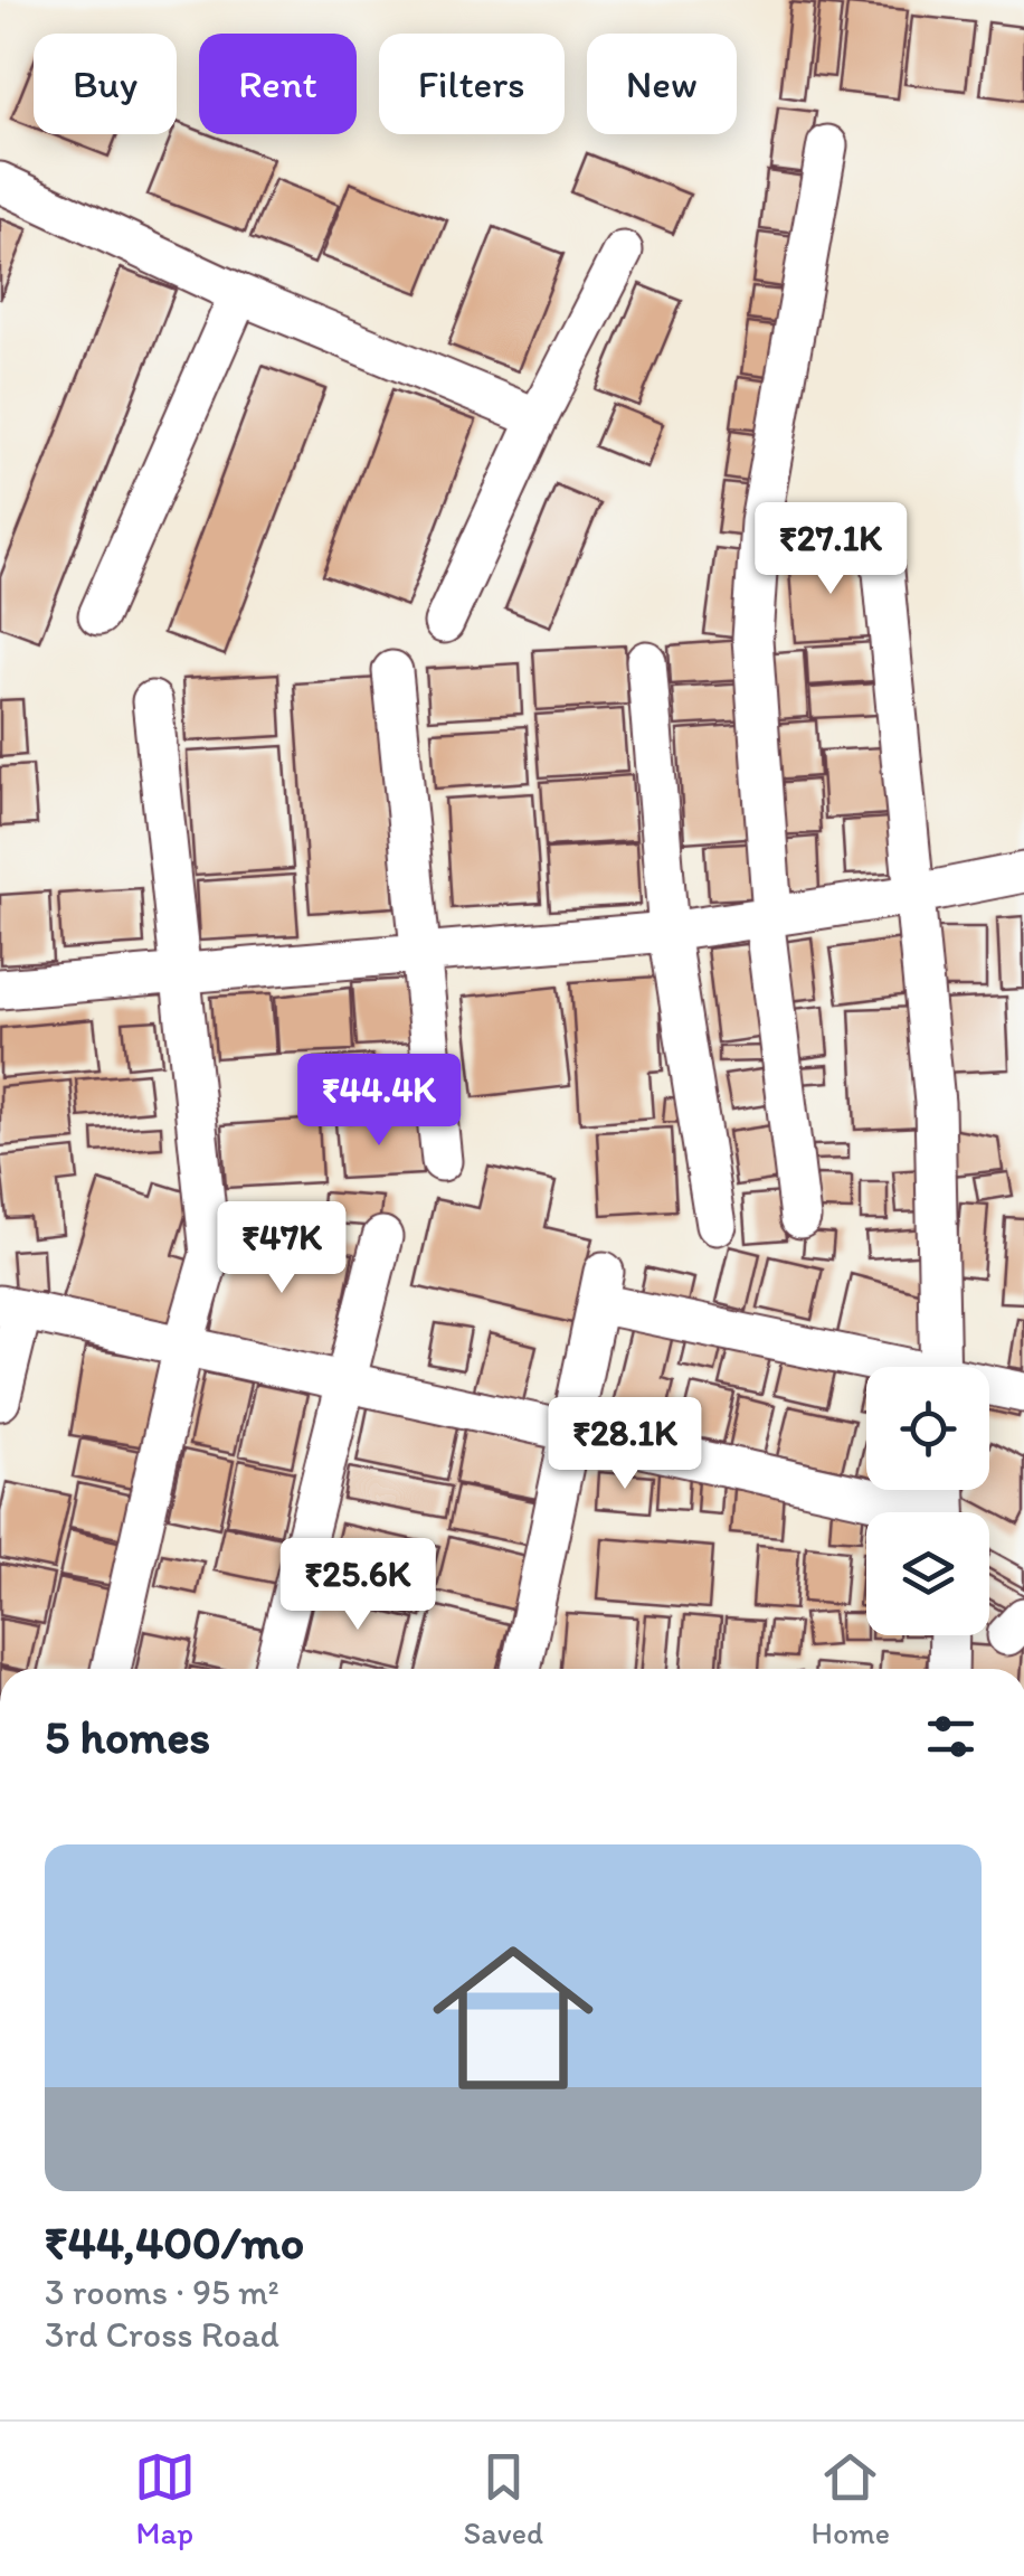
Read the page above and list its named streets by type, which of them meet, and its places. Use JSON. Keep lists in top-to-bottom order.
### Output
{
  "page": {
    "chip": [
      "Buy",
      "Rent",
      "Filters",
      "New"
    ],
    "price": [
      "₹27.1K",
      "₹44.4K",
      "₹47K",
      "₹28.1K",
      "₹25.6K"
    ],
    "heading": "5 homes",
    "list": [
      {
        "name": "₹44,400/mo",
        "note": "3 rooms · 95 m² · 3rd Cross Road"
      }
    ],
    "tabs": ["Map", "Saved", "Home"]
  }
}
